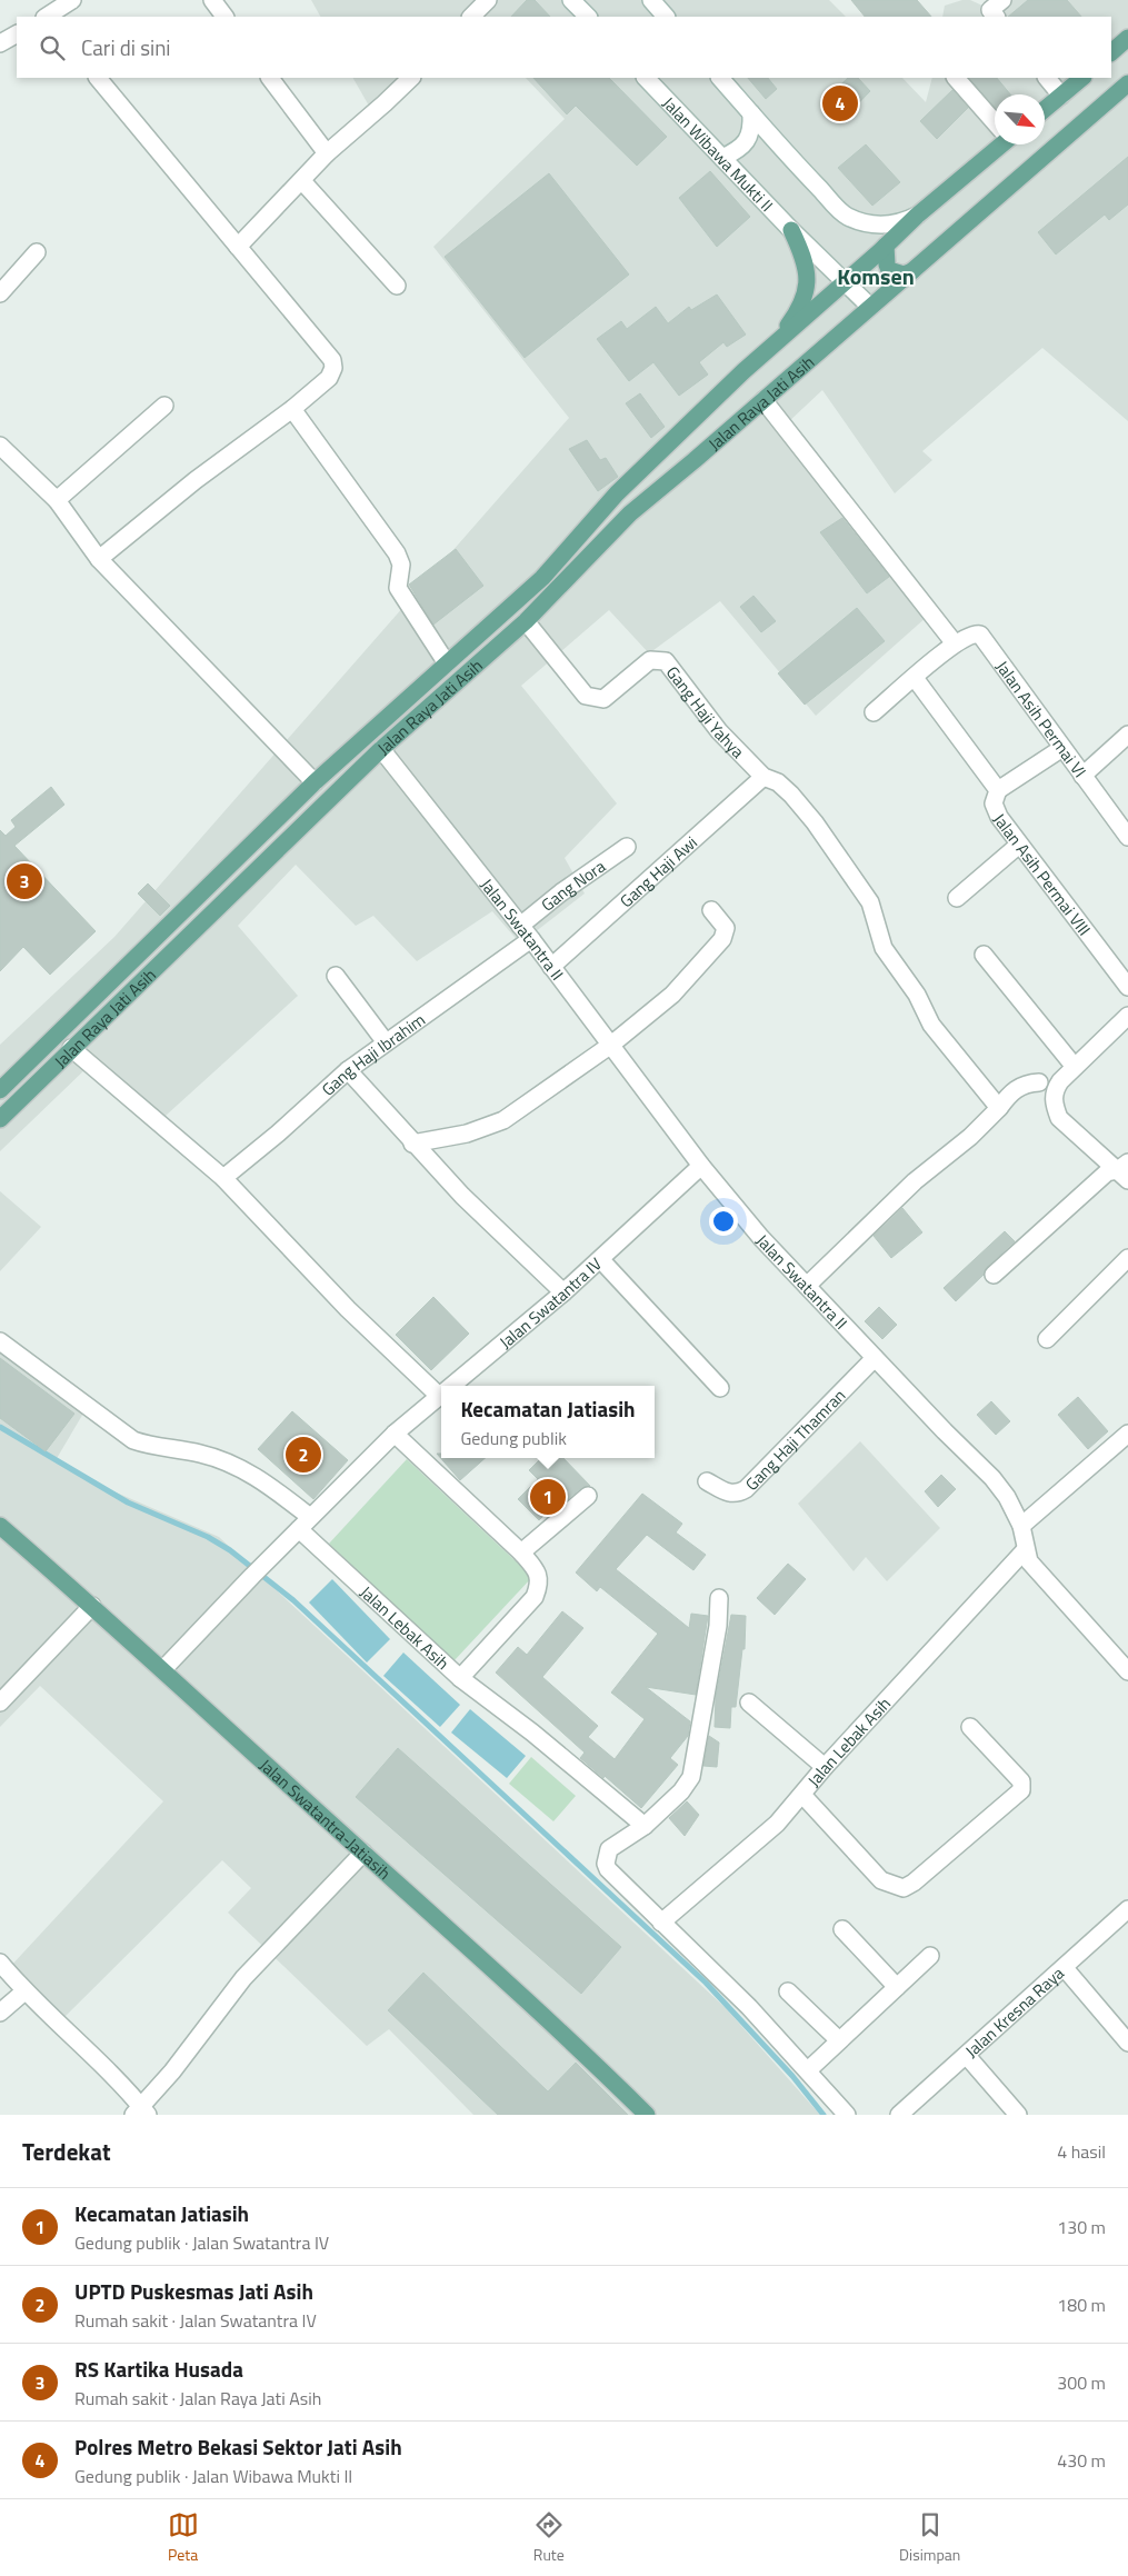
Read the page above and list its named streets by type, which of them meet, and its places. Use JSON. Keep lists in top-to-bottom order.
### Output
{
  "streets": {
    "main road": ["Jalan Raya Jati Asih", "Jalan Swatantra-Jatiasih"],
    "street": [
      "Jalan Wibawa Mukti II",
      "Gang Haji Yahya",
      "Jalan Asih Permai VI",
      "Gang Haji Awi",
      "Jalan Asih Permai VIII",
      "Gang Nora",
      "Jalan Swatantra II",
      "Gang Haji Ibrahim",
      "Jalan Swatantra IV",
      "Gang Haji Thamran",
      "Jalan Lebak Asih",
      "Jalan Kresna Raya"
    ]
  },
  "crossings": [
    ["Jalan Wibawa Mukti II", "Jalan Raya Jati Asih"],
    ["Jalan Raya Jati Asih", "Gang Haji Yahya"],
    ["Jalan Raya Jati Asih", "Jalan Swatantra II"],
    ["Gang Haji Yahya", "Gang Haji Awi"],
    ["Gang Haji Awi", "Jalan Swatantra II"],
    ["Gang Nora", "Jalan Swatantra II"],
    ["Gang Nora", "Gang Haji Ibrahim"],
    ["Jalan Swatantra II", "Gang Haji Ibrahim"],
    ["Jalan Swatantra II", "Jalan Swatantra IV"],
    ["Jalan Swatantra II", "Gang Haji Thamran"],
    ["Jalan Swatantra II", "Jalan Lebak Asih"],
    ["Jalan Swatantra IV", "Jalan Lebak Asih"],
    ["Jalan Swatantra IV", "Jalan Swatantra-Jatiasih"]
  ],
  "districts": ["Komsen"],
  "north": "bottom right",
  "page": {
    "search": "Cari di sini",
    "pins": [
      "4",
      "3",
      "2",
      "1"
    ],
    "popup": ["Kecamatan Jatiasih", "Gedung publik"],
    "heading": ["Terdekat", "4 hasil"],
    "list": [
      {
        "mark": "1",
        "name": "Kecamatan Jatiasih",
        "note": "Gedung publik · Jalan Swatantra IV",
        "value": "130 m"
      },
      {
        "mark": "2",
        "name": "UPTD Puskesmas Jati Asih",
        "note": "Rumah sakit · Jalan Swatantra IV",
        "value": "180 m"
      },
      {
        "mark": "3",
        "name": "RS Kartika Husada",
        "note": "Rumah sakit · Jalan Raya Jati Asih",
        "value": "300 m"
      },
      {
        "mark": "4",
        "name": "Polres Metro Bekasi Sektor Jati Asih",
        "note": "Gedung publik · Jalan Wibawa Mukti II",
        "value": "430 m"
      }
    ],
    "nav": ["Peta", "Rute", "Disimpan"]
  }
}
